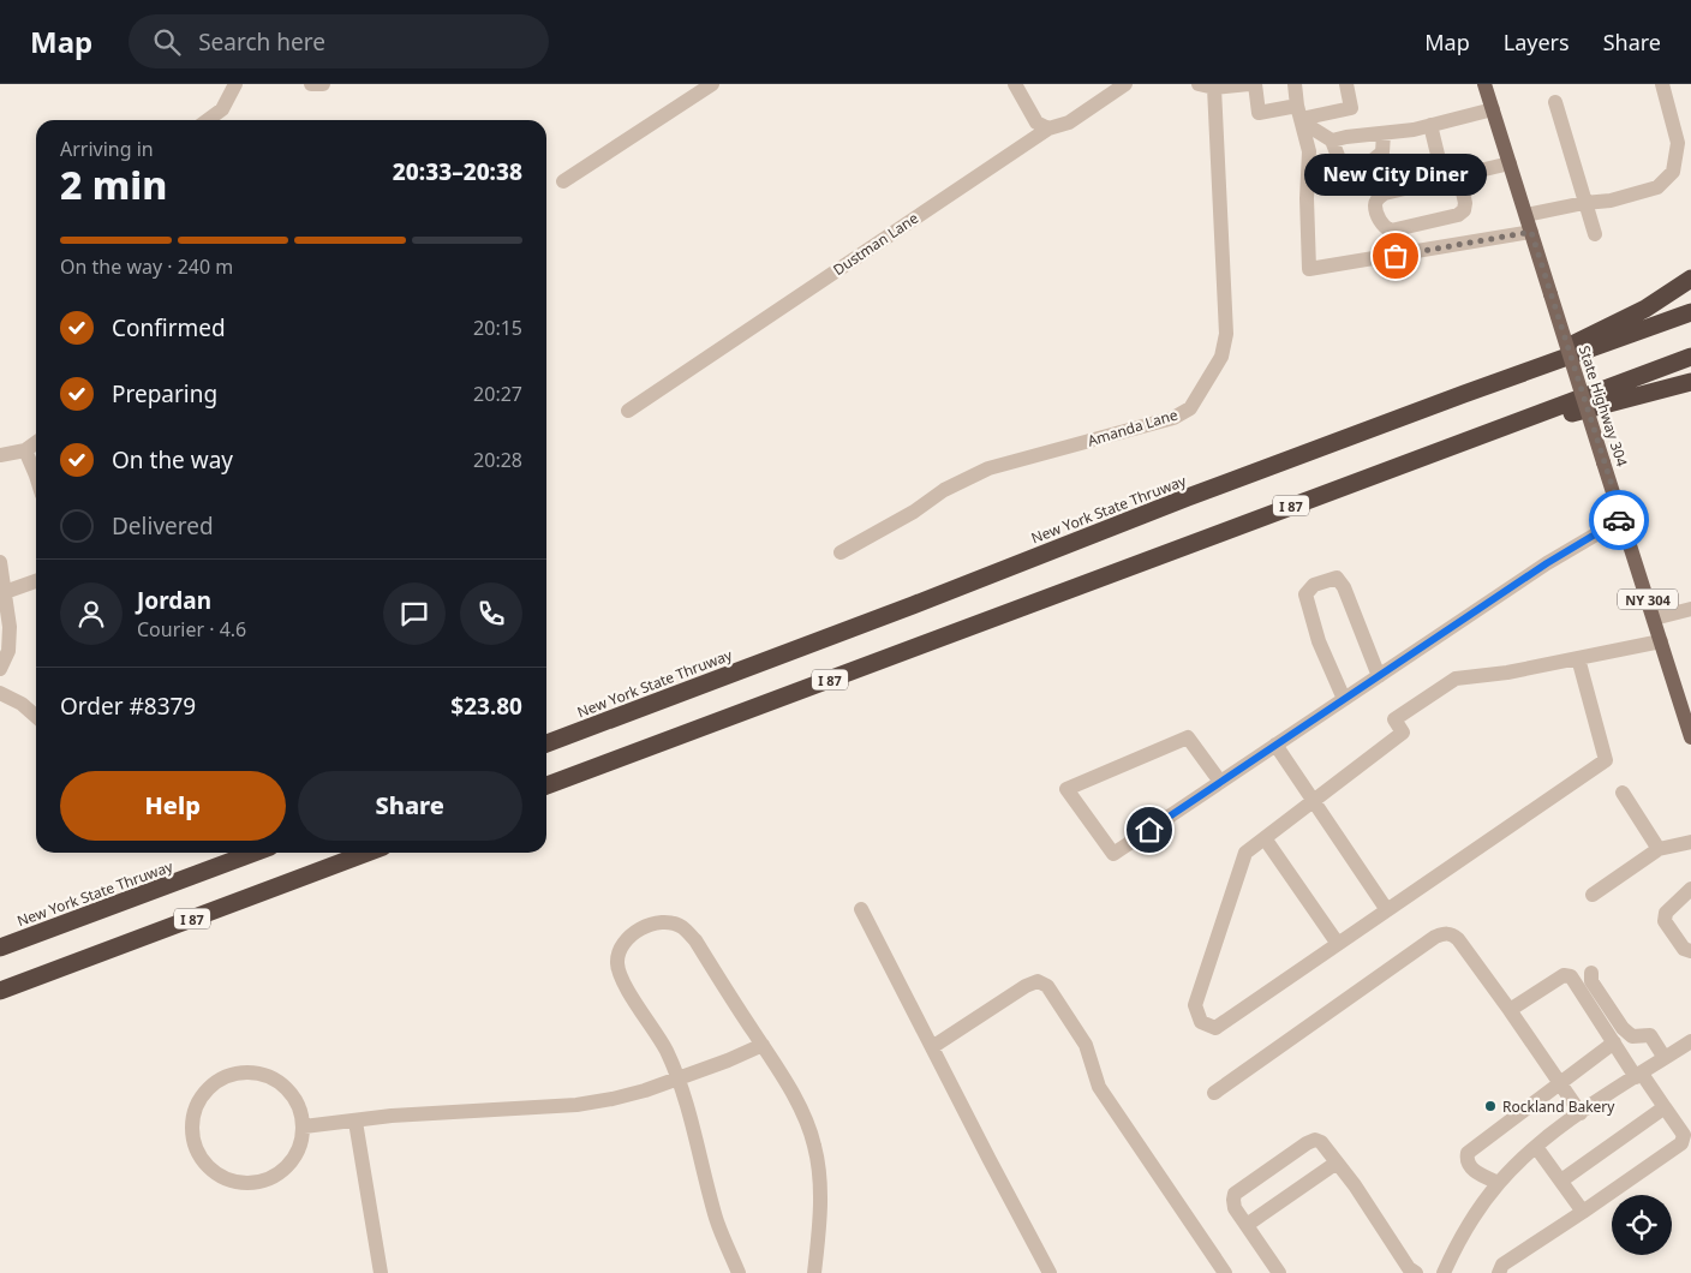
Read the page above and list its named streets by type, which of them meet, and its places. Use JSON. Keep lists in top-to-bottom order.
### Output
{
  "streets": {
    "highway": ["I 87", "New York State Thruway"],
    "main road": ["State Highway 304", "NY 304"],
    "street": ["Dustman Lane", "Amanda Lane"]
  },
  "places": ["New City Diner", "Rockland Bakery"],
  "page": {
    "header": "Map",
    "search": "Search here",
    "nav": ["Map", "Layers", "Share"],
    "heading": ["2 min", "Arriving in", "20:33–20:38"],
    "panel": [
      "Jordan",
      "Courier · 4.6",
      "Order #8379",
      "$23.80"
    ],
    "bubble": "New City Diner",
    "bar": "On the way · 240 m",
    "list": [
      ["Confirmed", "20:15"],
      ["Preparing", "20:27"],
      ["On the way", "20:28"],
      "Delivered"
    ],
    "buttons": ["Help", "Share"]
  }
}
